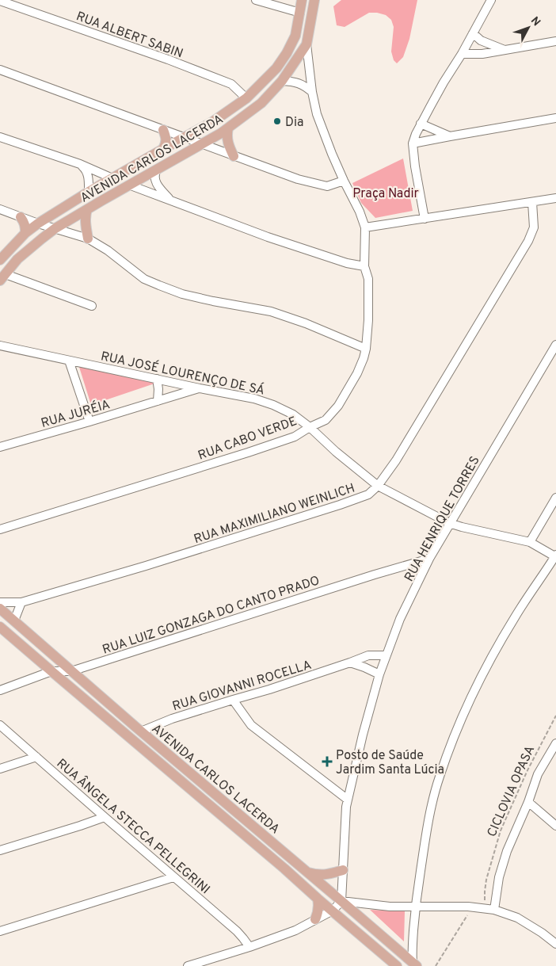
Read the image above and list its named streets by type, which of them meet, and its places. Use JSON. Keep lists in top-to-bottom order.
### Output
{
  "streets": {
    "main road": ["AVENIDA CARLOS LACERDA"],
    "street": [
      "RUA ALBERT SABIN",
      "RUA JOSÉ LOURENÇO DE SÁ",
      "RUA JURÉIA",
      "RUA CABO VERDE",
      "RUA MAXIMILIANO WEINLICH",
      "RUA HENRIQUE TORRES",
      "RUA LUIZ GONZAGA DO CANTO PRADO",
      "RUA GIOVANNI ROCELLA",
      "RUA ÂNGELA STECCA PELLEGRINI"
    ],
    "path": ["CICLOVIA OPASA"]
  },
  "crossings": [
    ["RUA ALBERT SABIN", "AVENIDA CARLOS LACERDA"],
    ["AVENIDA CARLOS LACERDA", "RUA CABO VERDE"],
    ["AVENIDA CARLOS LACERDA", "RUA HENRIQUE TORRES"],
    ["AVENIDA CARLOS LACERDA", "RUA LUIZ GONZAGA DO CANTO PRADO"],
    ["AVENIDA CARLOS LACERDA", "RUA GIOVANNI ROCELLA"],
    ["RUA JOSÉ LOURENÇO DE SÁ", "RUA JURÉIA"],
    ["RUA JOSÉ LOURENÇO DE SÁ", "RUA CABO VERDE"],
    ["RUA JOSÉ LOURENÇO DE SÁ", "RUA MAXIMILIANO WEINLICH"],
    ["RUA JOSÉ LOURENÇO DE SÁ", "RUA HENRIQUE TORRES"],
    ["RUA HENRIQUE TORRES", "RUA LUIZ GONZAGA DO CANTO PRADO"],
    ["RUA HENRIQUE TORRES", "RUA GIOVANNI ROCELLA"]
  ],
  "parks": ["Praça Nadir"],
  "places": {
    "other": ["Dia"],
    "health": ["Posto de Saúde Jardim Santa Lúcia"]
  },
  "north": "top right"
}
